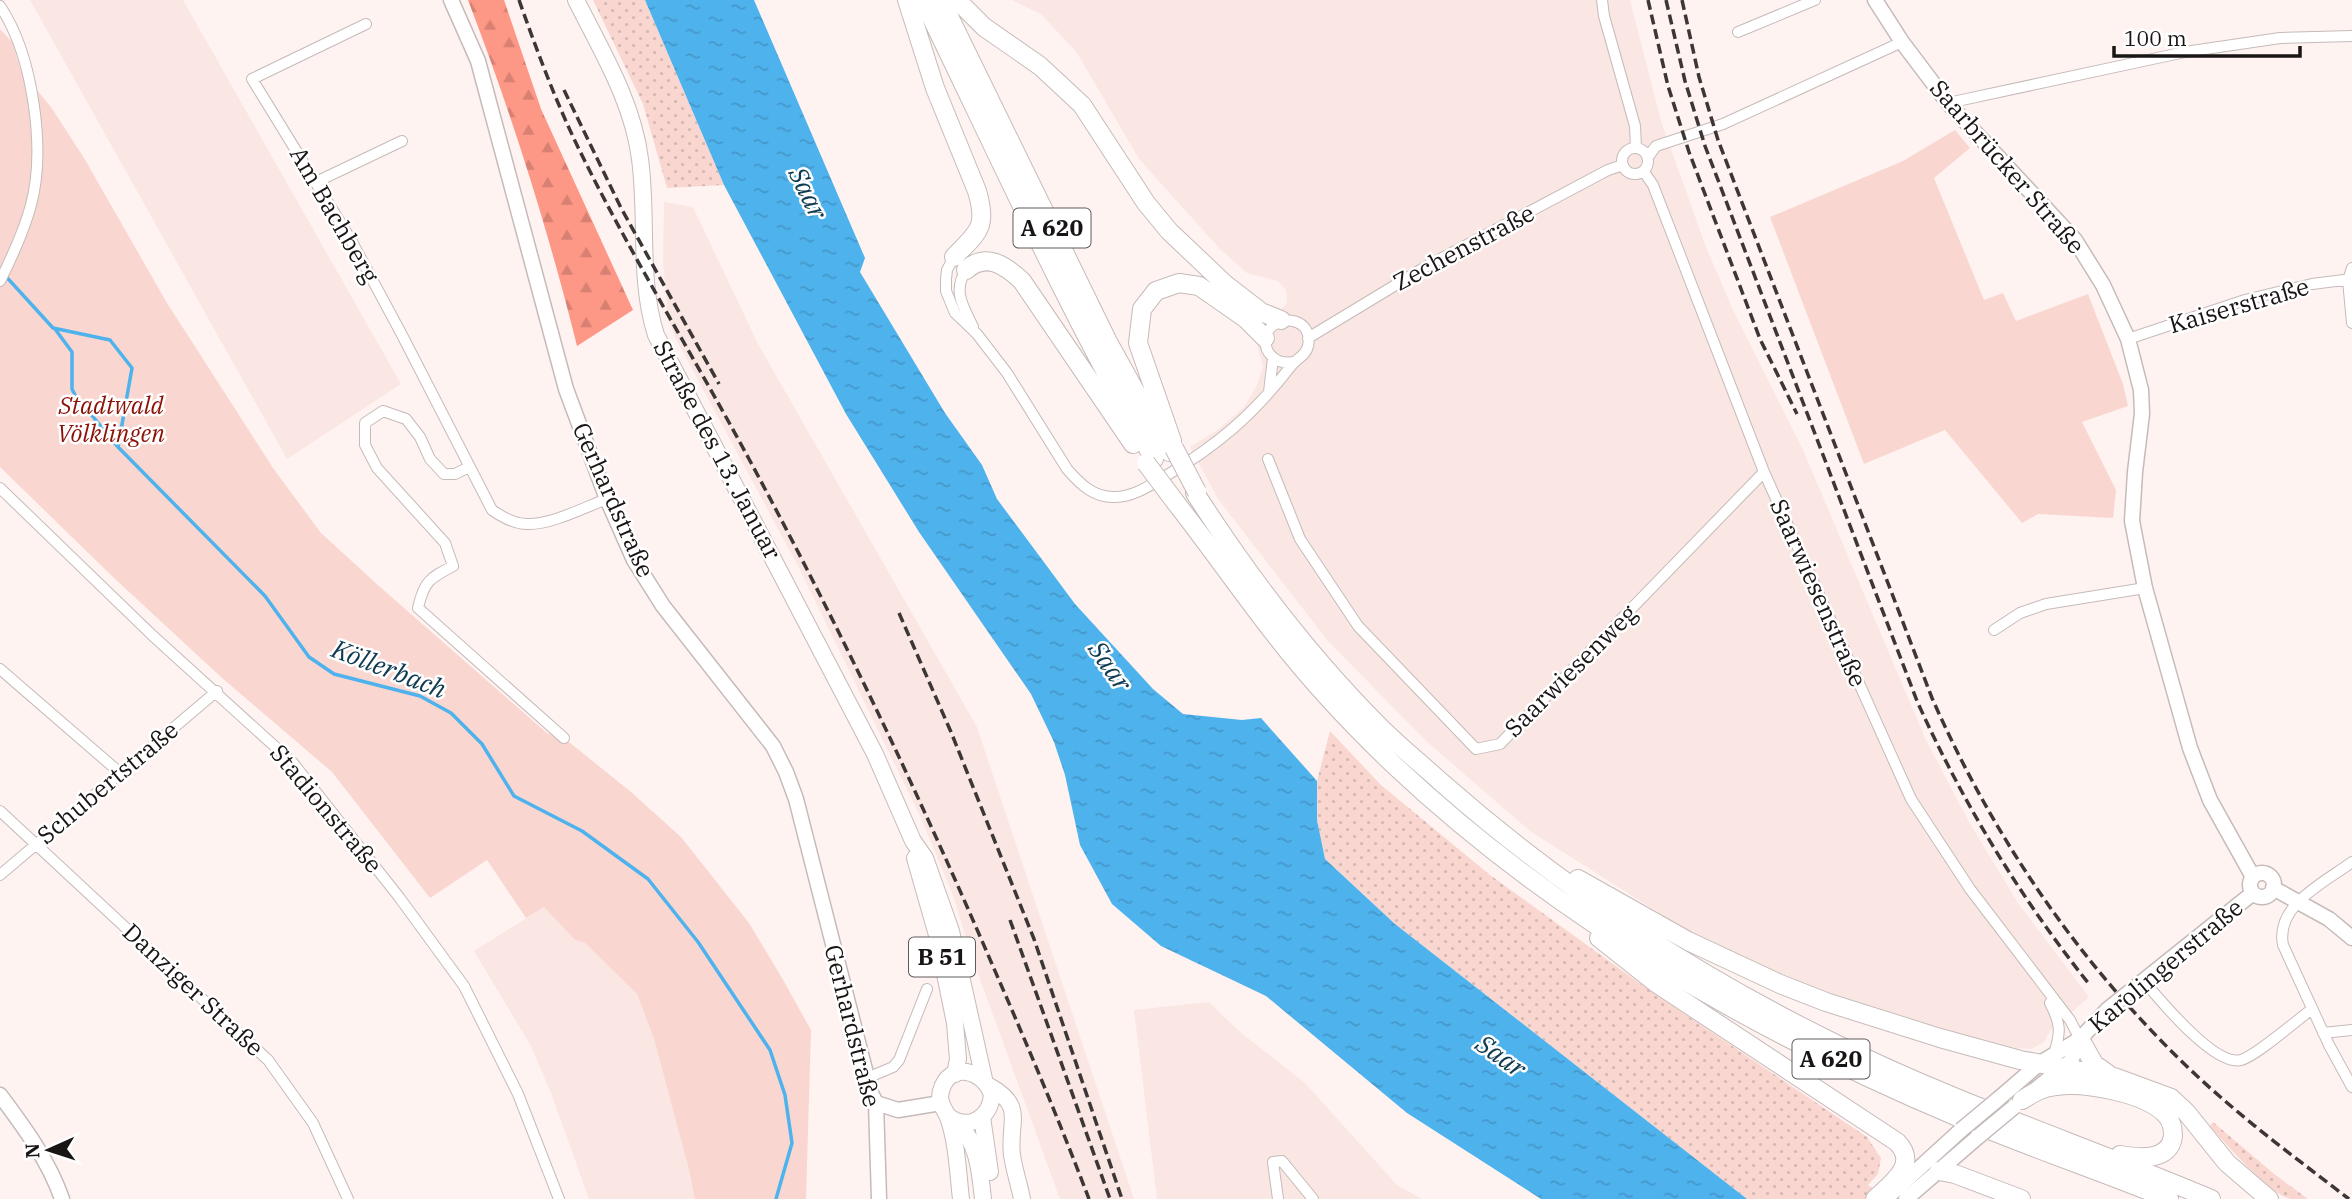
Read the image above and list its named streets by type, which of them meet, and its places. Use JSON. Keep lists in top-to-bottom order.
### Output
{
  "streets": {
    "highway": ["A 620"],
    "main road": ["Straße des 13. Januar", "B 51"],
    "street": [
      "Saarbrücker Straße",
      "Am Bachberg",
      "Zechenstraße",
      "Kaiserstraße",
      "Gerhardstraße",
      "Saarwiesenstraße",
      "Saarwiesenweg",
      "Schubertstraße",
      "Stadionstraße",
      "Karolingerstraße",
      "Danziger Straße"
    ]
  },
  "crossings": [
    ["Saarbrücker Straße", "Kaiserstraße"],
    ["Saarbrücker Straße", "Karolingerstraße"],
    ["Am Bachberg", "Gerhardstraße"],
    ["Zechenstraße", "Saarwiesenstraße"],
    ["Saarwiesenstraße", "Saarwiesenweg"],
    ["Saarwiesenstraße", "Karolingerstraße"],
    ["Schubertstraße", "Stadionstraße"],
    ["Schubertstraße", "Danziger Straße"]
  ],
  "water": ["Saar", "Köllerbach"],
  "parks": ["Stadtwald Völklingen"],
  "scale_bar": "100 m",
  "north": "left"
}
